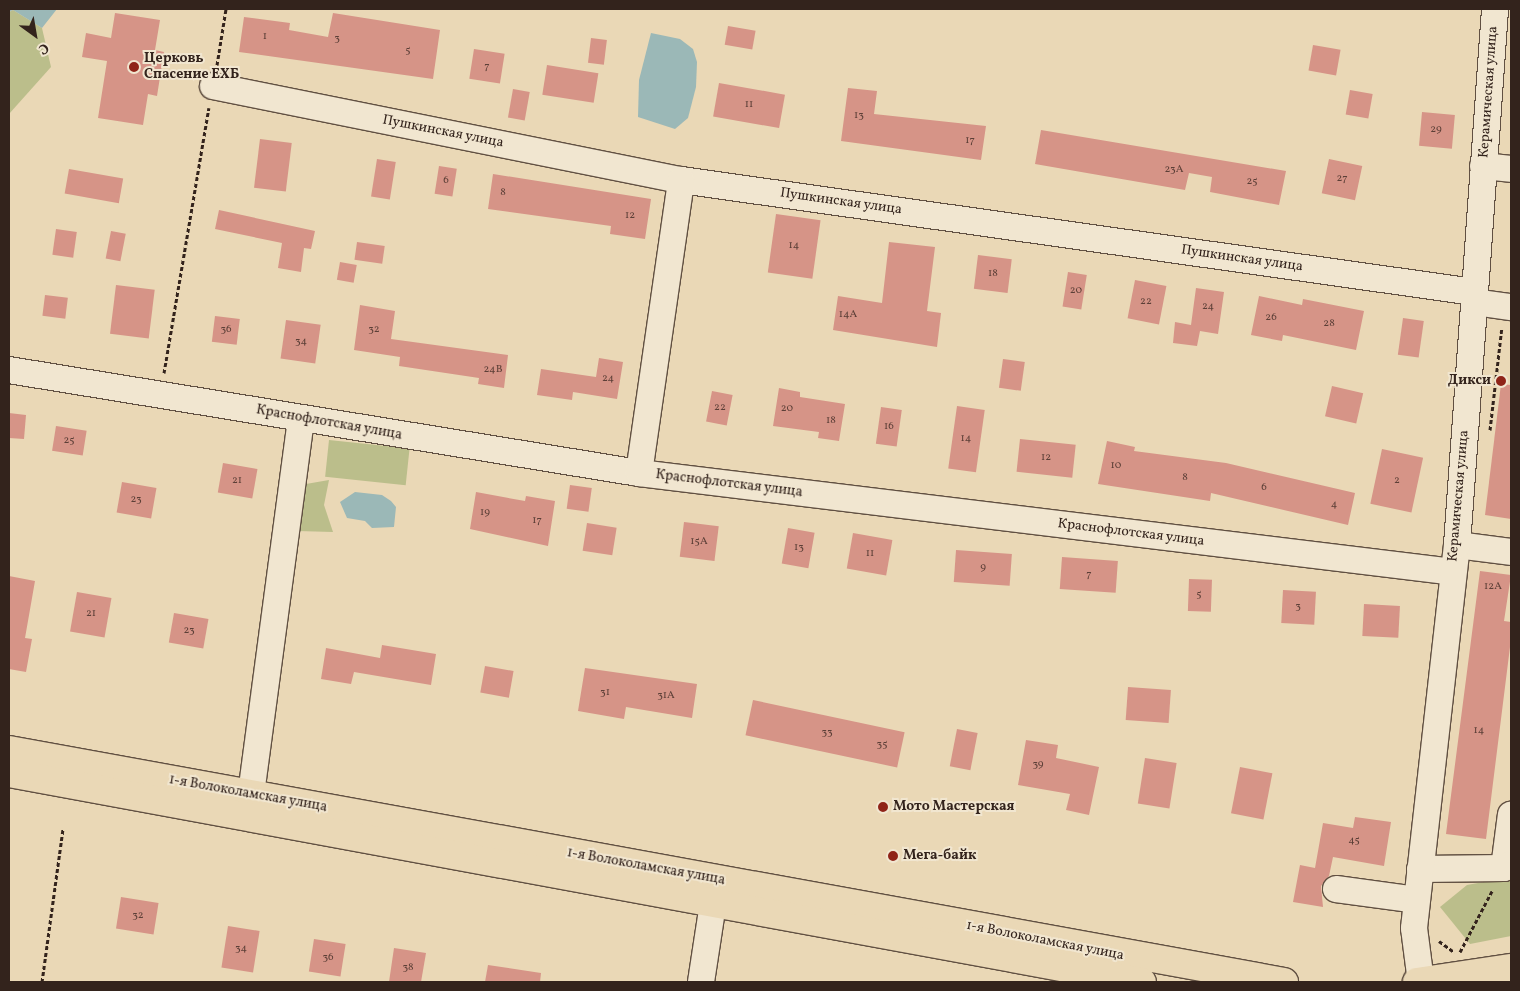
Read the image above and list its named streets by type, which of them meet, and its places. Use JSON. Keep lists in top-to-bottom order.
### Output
{
  "streets": {
    "main road": ["1-я Волоколамская улица"],
    "street": ["Керамическая улица", "Пушкинская улица", "Краснофлотская улица"]
  },
  "crossings": [
    ["Керамическая улица", "Пушкинская улица"],
    ["Керамическая улица", "Краснофлотская улица"]
  ],
  "places": [
    "Церковь Спасение ЕХБ",
    "Дикси",
    "Мото Мастерская",
    "Мега-байк"
  ],
  "house_numbers": [
    "1",
    "3",
    "5",
    "7",
    "11",
    "13",
    "29",
    "17",
    "23А",
    "27",
    "6",
    "25",
    "8",
    "12",
    "14",
    "18",
    "20",
    "22",
    "24",
    "14А",
    "26",
    "28",
    "36",
    "32",
    "34",
    "24В",
    "24",
    "22",
    "20",
    "18",
    "16",
    "14",
    "25",
    "12",
    "10",
    "8",
    "21",
    "2",
    "6",
    "23",
    "4",
    "19",
    "17",
    "15А",
    "13",
    "11",
    "9",
    "7",
    "12А",
    "5",
    "3",
    "21",
    "23",
    "31",
    "31А",
    "14",
    "33",
    "35",
    "39",
    "45",
    "32",
    "34",
    "36",
    "38"
  ],
  "north": "bottom right"
}
